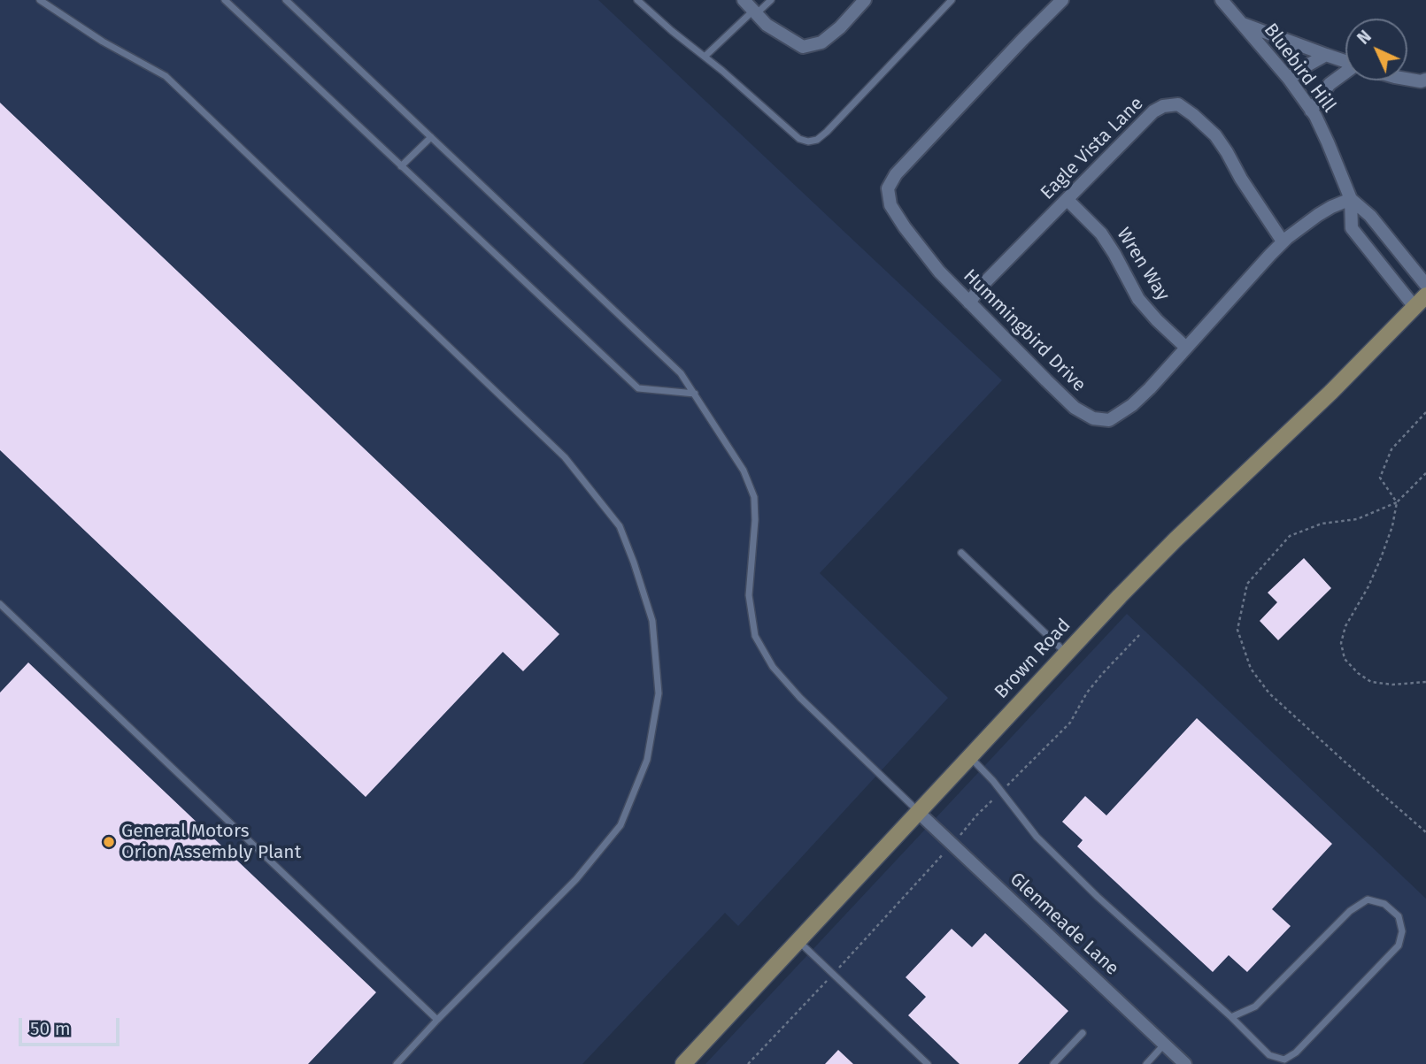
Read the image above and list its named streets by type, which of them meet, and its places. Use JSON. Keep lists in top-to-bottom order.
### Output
{
  "streets": {
    "main road": ["Brown Road"],
    "street": [
      "Bluebird Hill",
      "Eagle Vista Lane",
      "Wren Way",
      "Hummingbird Drive",
      "Glenmeade Lane"
    ]
  },
  "crossings": [
    ["Bluebird Hill", "Hummingbird Drive"],
    ["Bluebird Hill", "Brown Road"],
    ["Eagle Vista Lane", "Wren Way"],
    ["Eagle Vista Lane", "Hummingbird Drive"],
    ["Wren Way", "Hummingbird Drive"],
    ["Brown Road", "Glenmeade Lane"]
  ],
  "places": ["General Motors Orion Assembly Plant"],
  "scale_bar": "50 m",
  "north": "top left"
}
